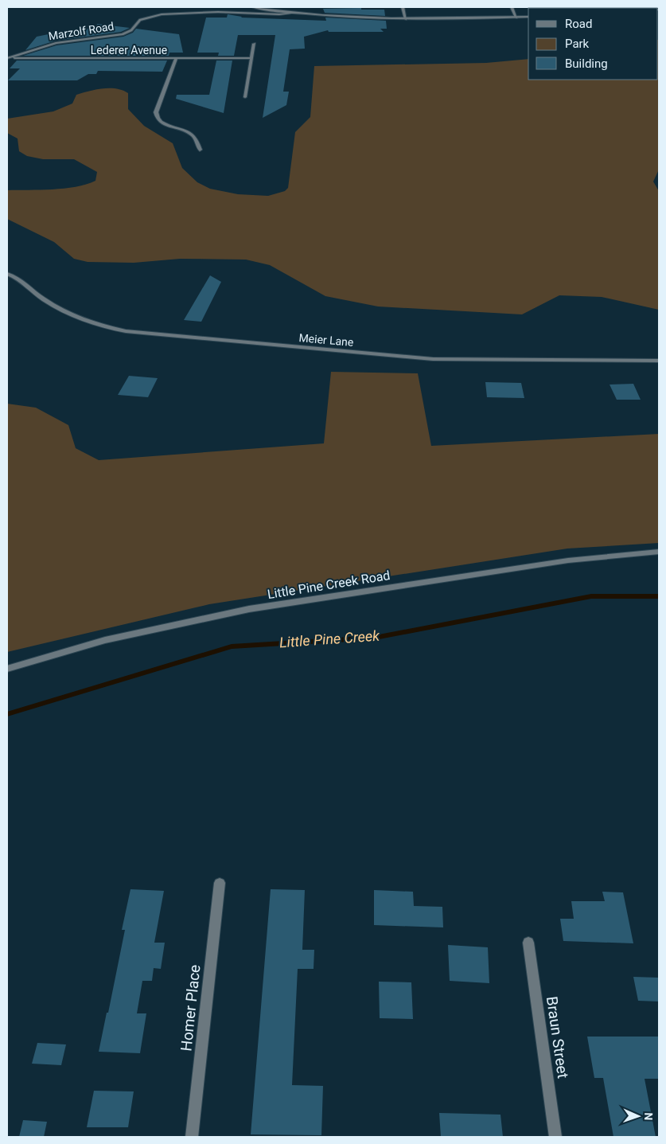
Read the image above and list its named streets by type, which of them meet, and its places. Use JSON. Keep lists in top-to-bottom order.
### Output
{
  "streets": {
    "street": [
      "Marzolf Road",
      "Lederer Avenue",
      "Meier Lane",
      "Little Pine Creek Road",
      "Homer Place",
      "Braun Street"
    ]
  },
  "crossings": [
    ["Marzolf Road", "Lederer Avenue"]
  ],
  "water": ["Little Pine Creek"],
  "legend": ["Road", "Park", "Building"],
  "north": "right"
}
